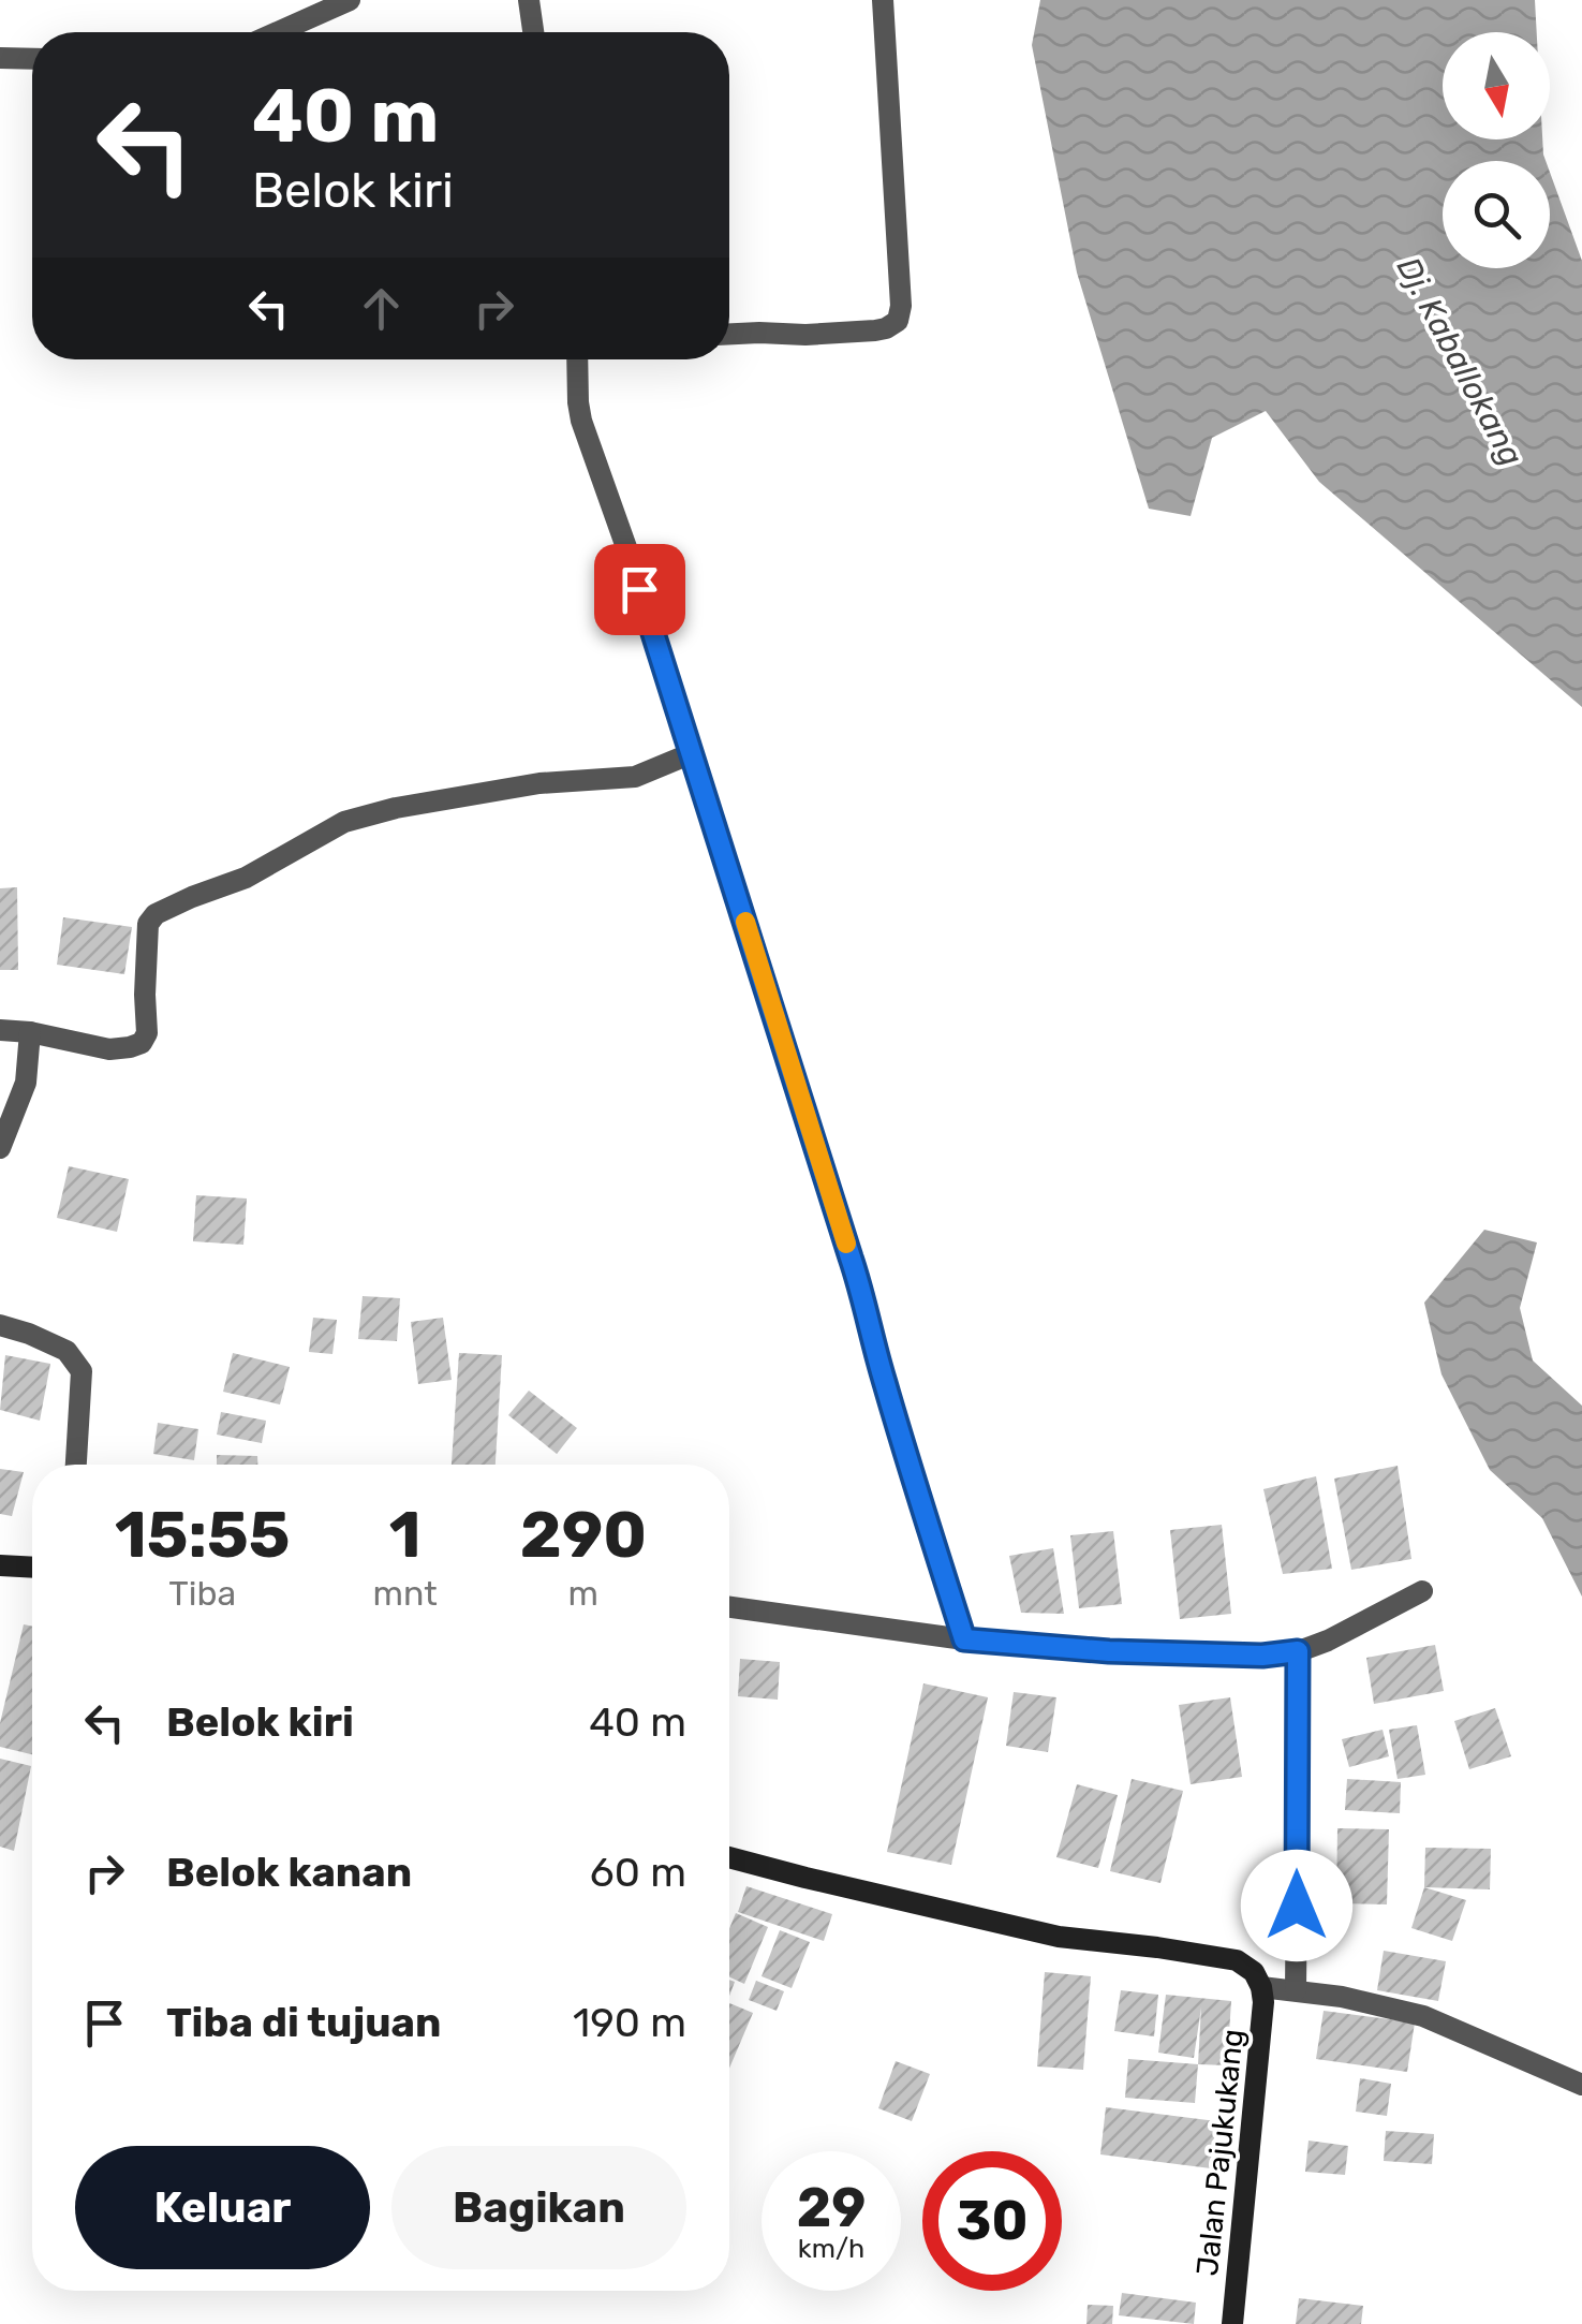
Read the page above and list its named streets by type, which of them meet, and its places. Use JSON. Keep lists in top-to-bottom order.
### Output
{
  "streets": {
    "street": ["Jalan Pajukukang"]
  },
  "water": ["Dj. Kaballokang"],
  "north": "bottom",
  "page": {
    "turn": ["40 m", "Belok kiri"],
    "eta": [
      "15:55",
      "Tiba",
      "1",
      "mnt",
      "290",
      "m"
    ],
    "list": [
      {
        "name": "Belok kiri",
        "value": "40 m"
      },
      {
        "name": "Belok kanan",
        "value": "60 m"
      },
      {
        "name": "Tiba di tujuan",
        "value": "190 m"
      }
    ],
    "buttons": ["Keluar", "Bagikan"],
    "speed": "29 km/h",
    "limit": "30"
  }
}
